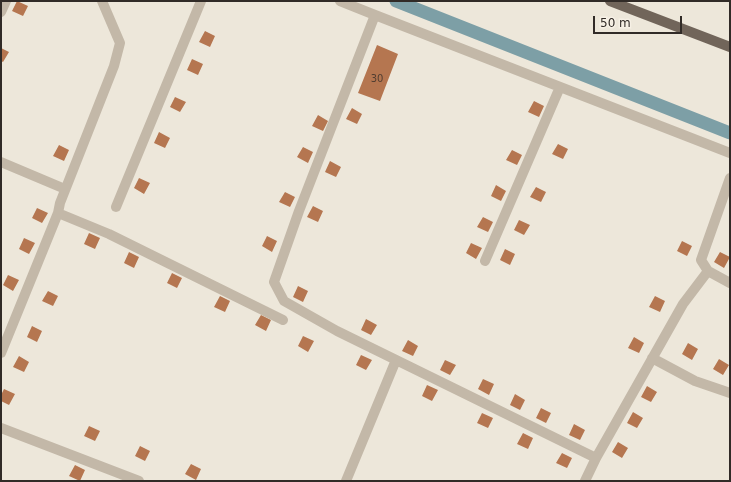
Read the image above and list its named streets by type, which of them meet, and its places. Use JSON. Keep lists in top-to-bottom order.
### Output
{
  "house_numbers": ["30"],
  "scale_bar": "50 m"
}
